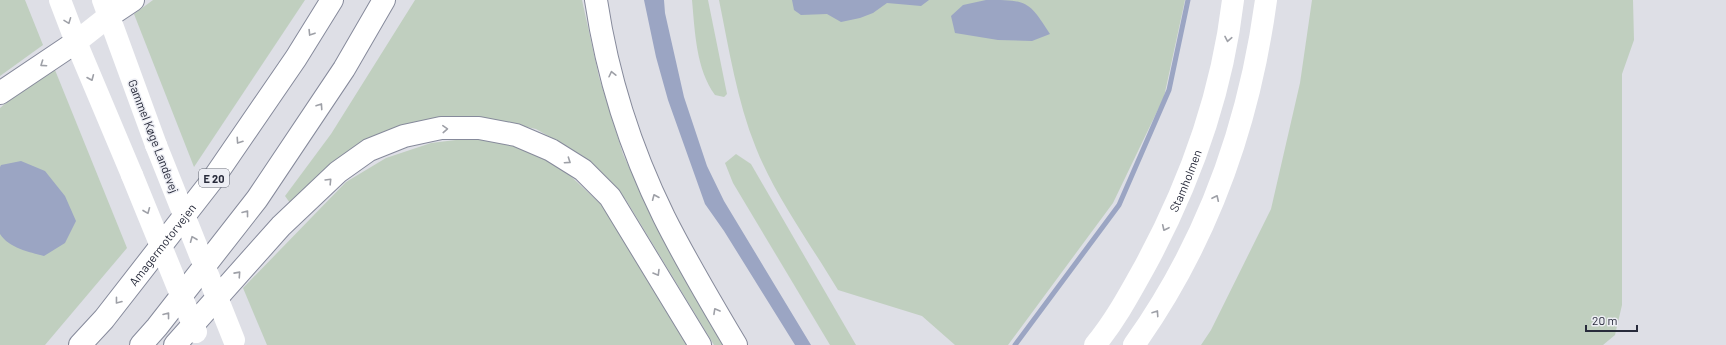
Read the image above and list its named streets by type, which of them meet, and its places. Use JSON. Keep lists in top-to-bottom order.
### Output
{
  "streets": {
    "main road": [
      "Gammel Køge Landevej",
      "E 20",
      "Stamholmen",
      "Amagermotorvejen"
    ]
  },
  "scale_bar": "20 m"
}
